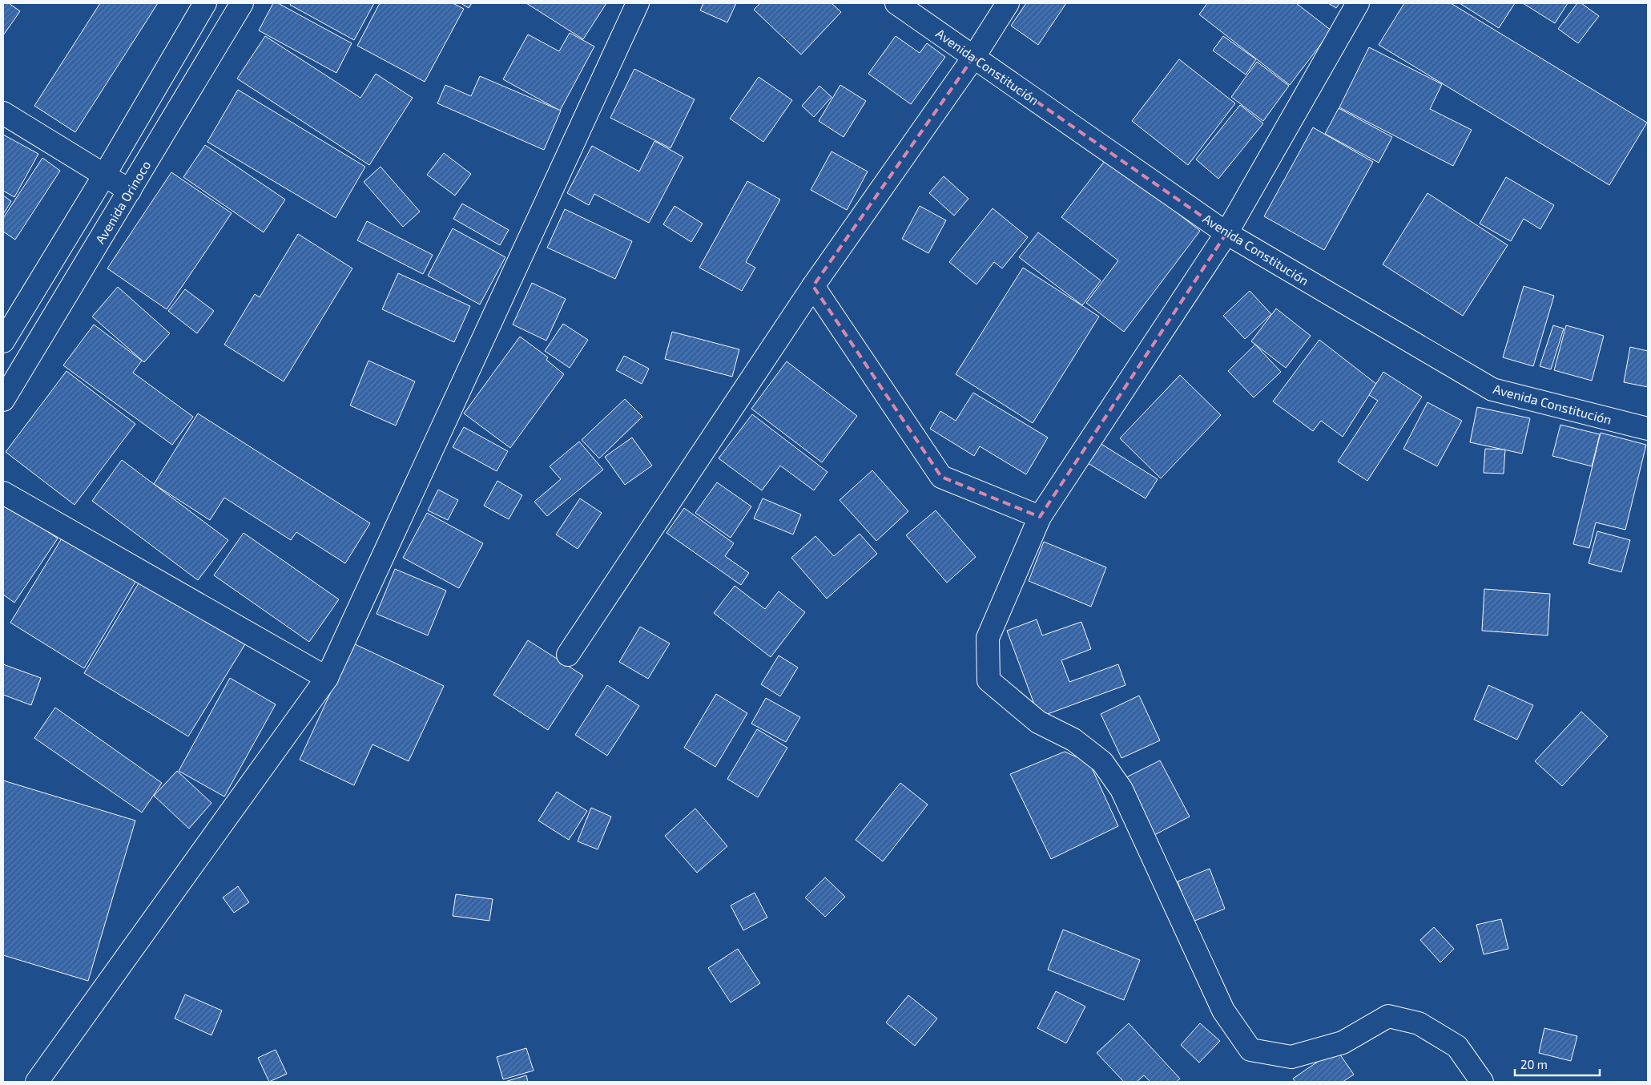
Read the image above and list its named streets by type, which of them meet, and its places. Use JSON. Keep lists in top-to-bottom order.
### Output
{
  "streets": {
    "street": ["Avenida Constitución", "Avenida Orinoco"]
  },
  "scale_bar": "20 m"
}
